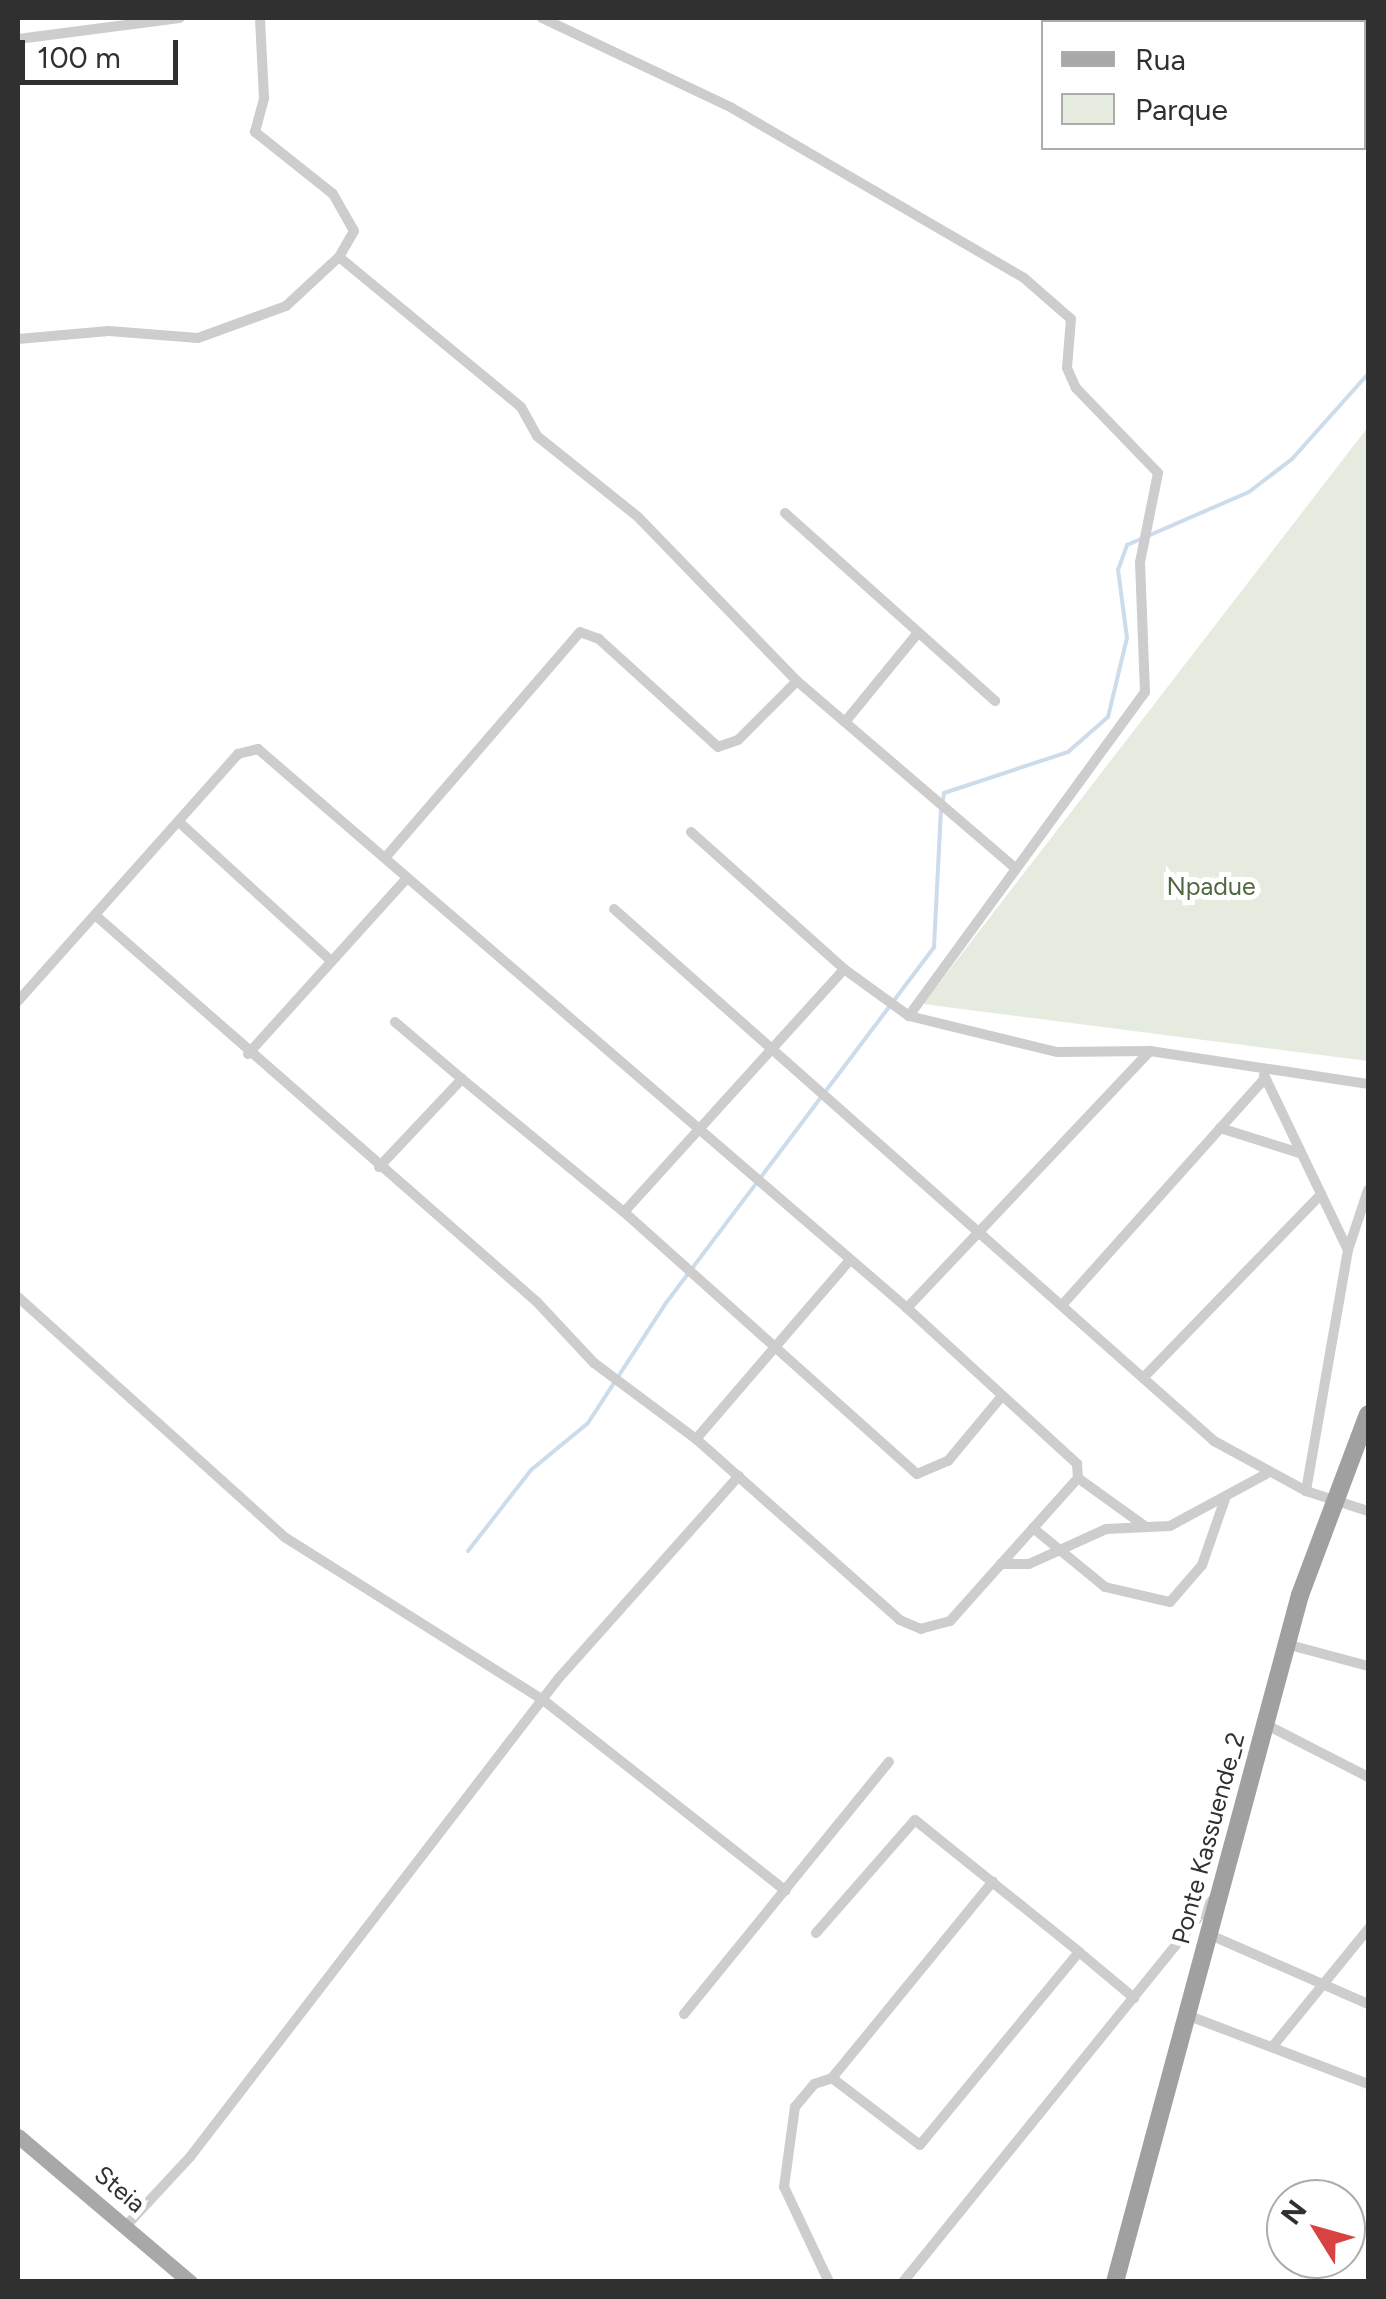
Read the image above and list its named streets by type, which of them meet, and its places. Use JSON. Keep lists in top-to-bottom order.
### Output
{
  "streets": {
    "highway": ["Ponte Kassuende_2"],
    "main road": ["Steia"]
  },
  "parks": ["Npadue"],
  "legend": ["Rua", "Parque"],
  "scale_bar": "100 m",
  "north": "top left"
}
